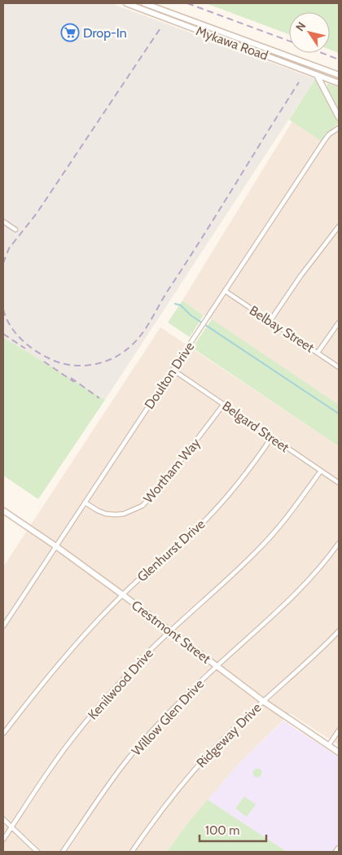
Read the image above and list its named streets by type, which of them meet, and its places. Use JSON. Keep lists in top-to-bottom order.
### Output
{
  "streets": {
    "street": [
      "Mykawa Road",
      "Belbay Street",
      "Doulton Drive",
      "Belgard Street",
      "Wortham Way",
      "Glenhurst Drive",
      "Crestmont Street",
      "Kenilwood Drive",
      "Willow Glen Drive",
      "Ridgeway Drive"
    ]
  },
  "crossings": [
    ["Belbay Street", "Doulton Drive"],
    ["Doulton Drive", "Belgard Street"],
    ["Doulton Drive", "Wortham Way"],
    ["Doulton Drive", "Crestmont Street"],
    ["Belgard Street", "Wortham Way"],
    ["Belgard Street", "Glenhurst Drive"],
    ["Belgard Street", "Kenilwood Drive"],
    ["Glenhurst Drive", "Crestmont Street"],
    ["Crestmont Street", "Kenilwood Drive"],
    ["Crestmont Street", "Willow Glen Drive"],
    ["Crestmont Street", "Ridgeway Drive"]
  ],
  "places": {
    "supermarket": ["Drop-In"]
  },
  "scale_bar": "100 m",
  "north": "top left"
}
